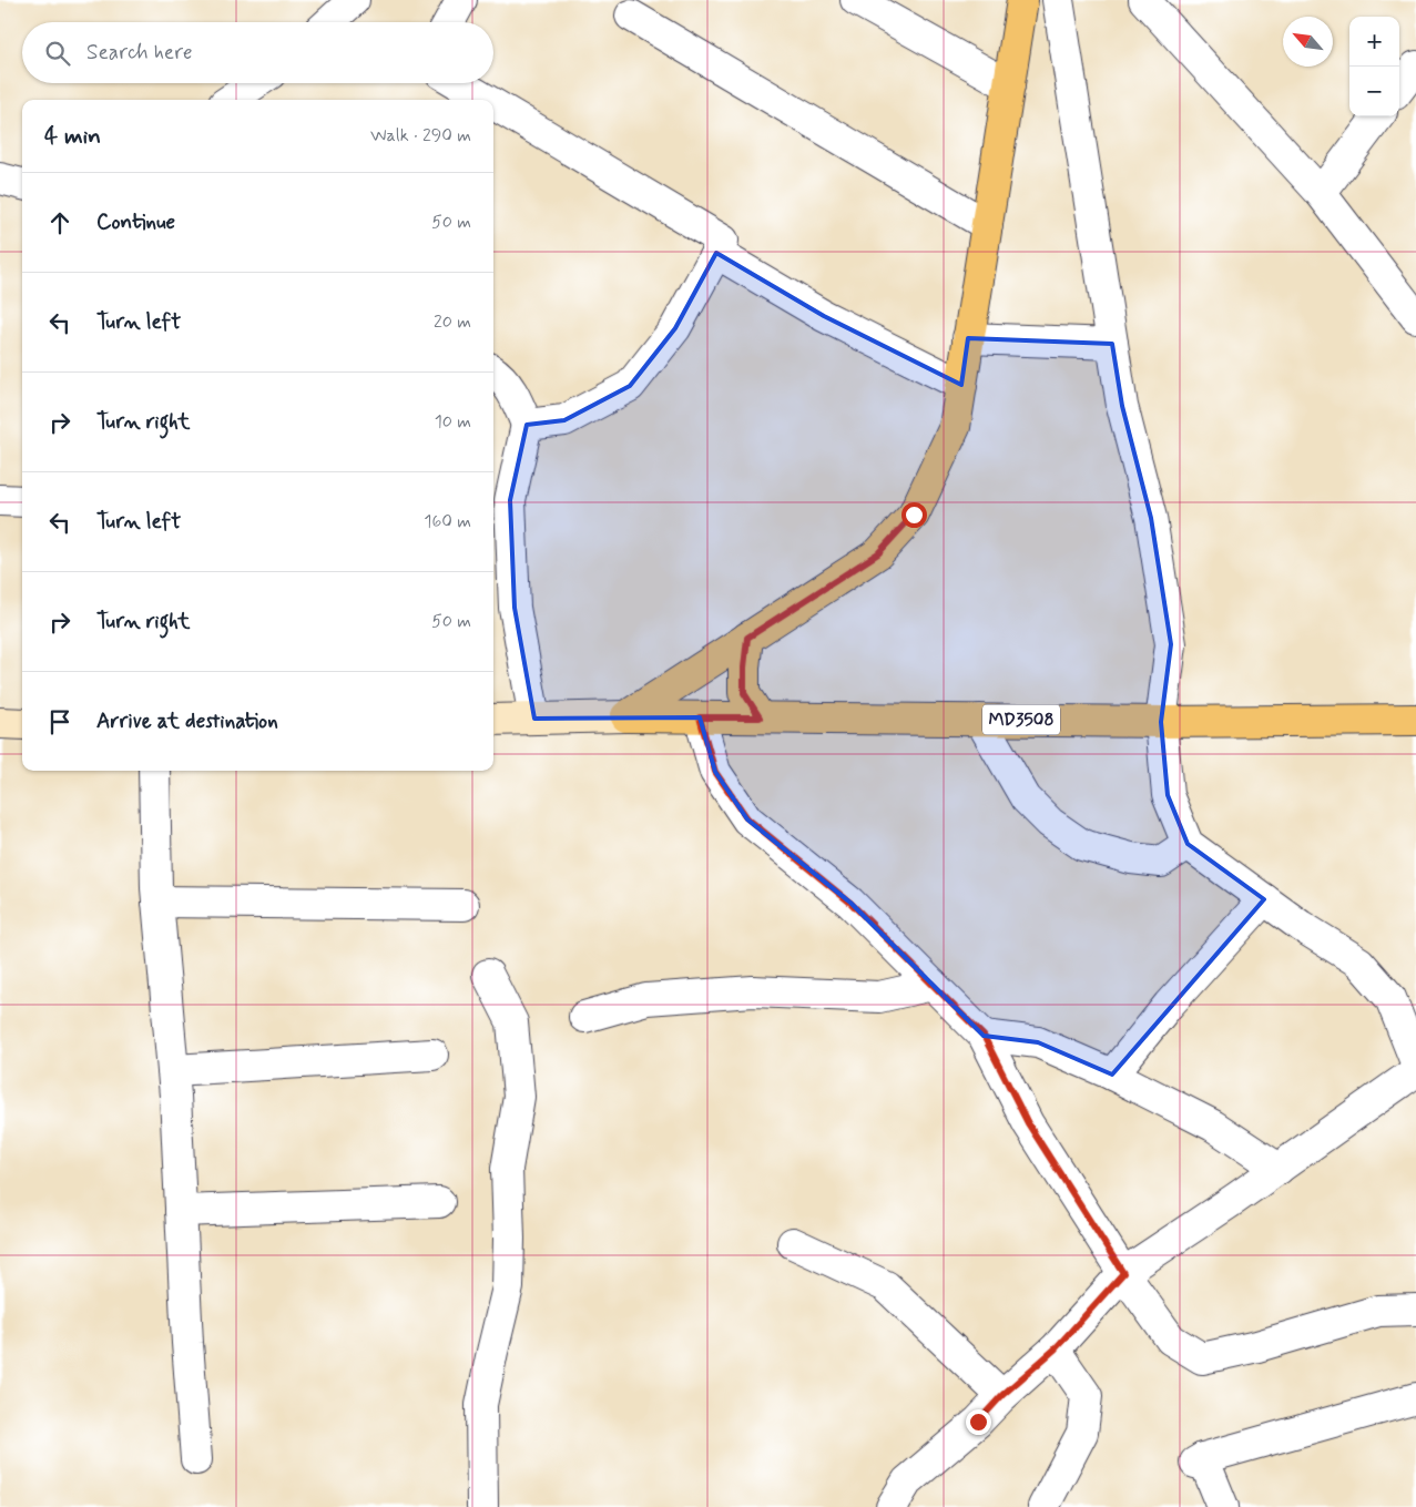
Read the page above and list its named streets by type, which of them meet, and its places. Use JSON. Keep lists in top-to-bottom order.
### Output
{
  "streets": {
    "main road": ["MD3508"]
  },
  "north": "top left",
  "page": {
    "map_buttons": ["+", "−"],
    "search": "Search here",
    "heading": ["4 min", "Walk · 290 m"],
    "list": [
      ["Continue", "50 m"],
      ["Turn left", "20 m"],
      ["Turn right", "10 m"],
      ["Turn left", "160 m"],
      ["Turn right", "50 m"],
      "Arrive at destination"
    ]
  }
}
